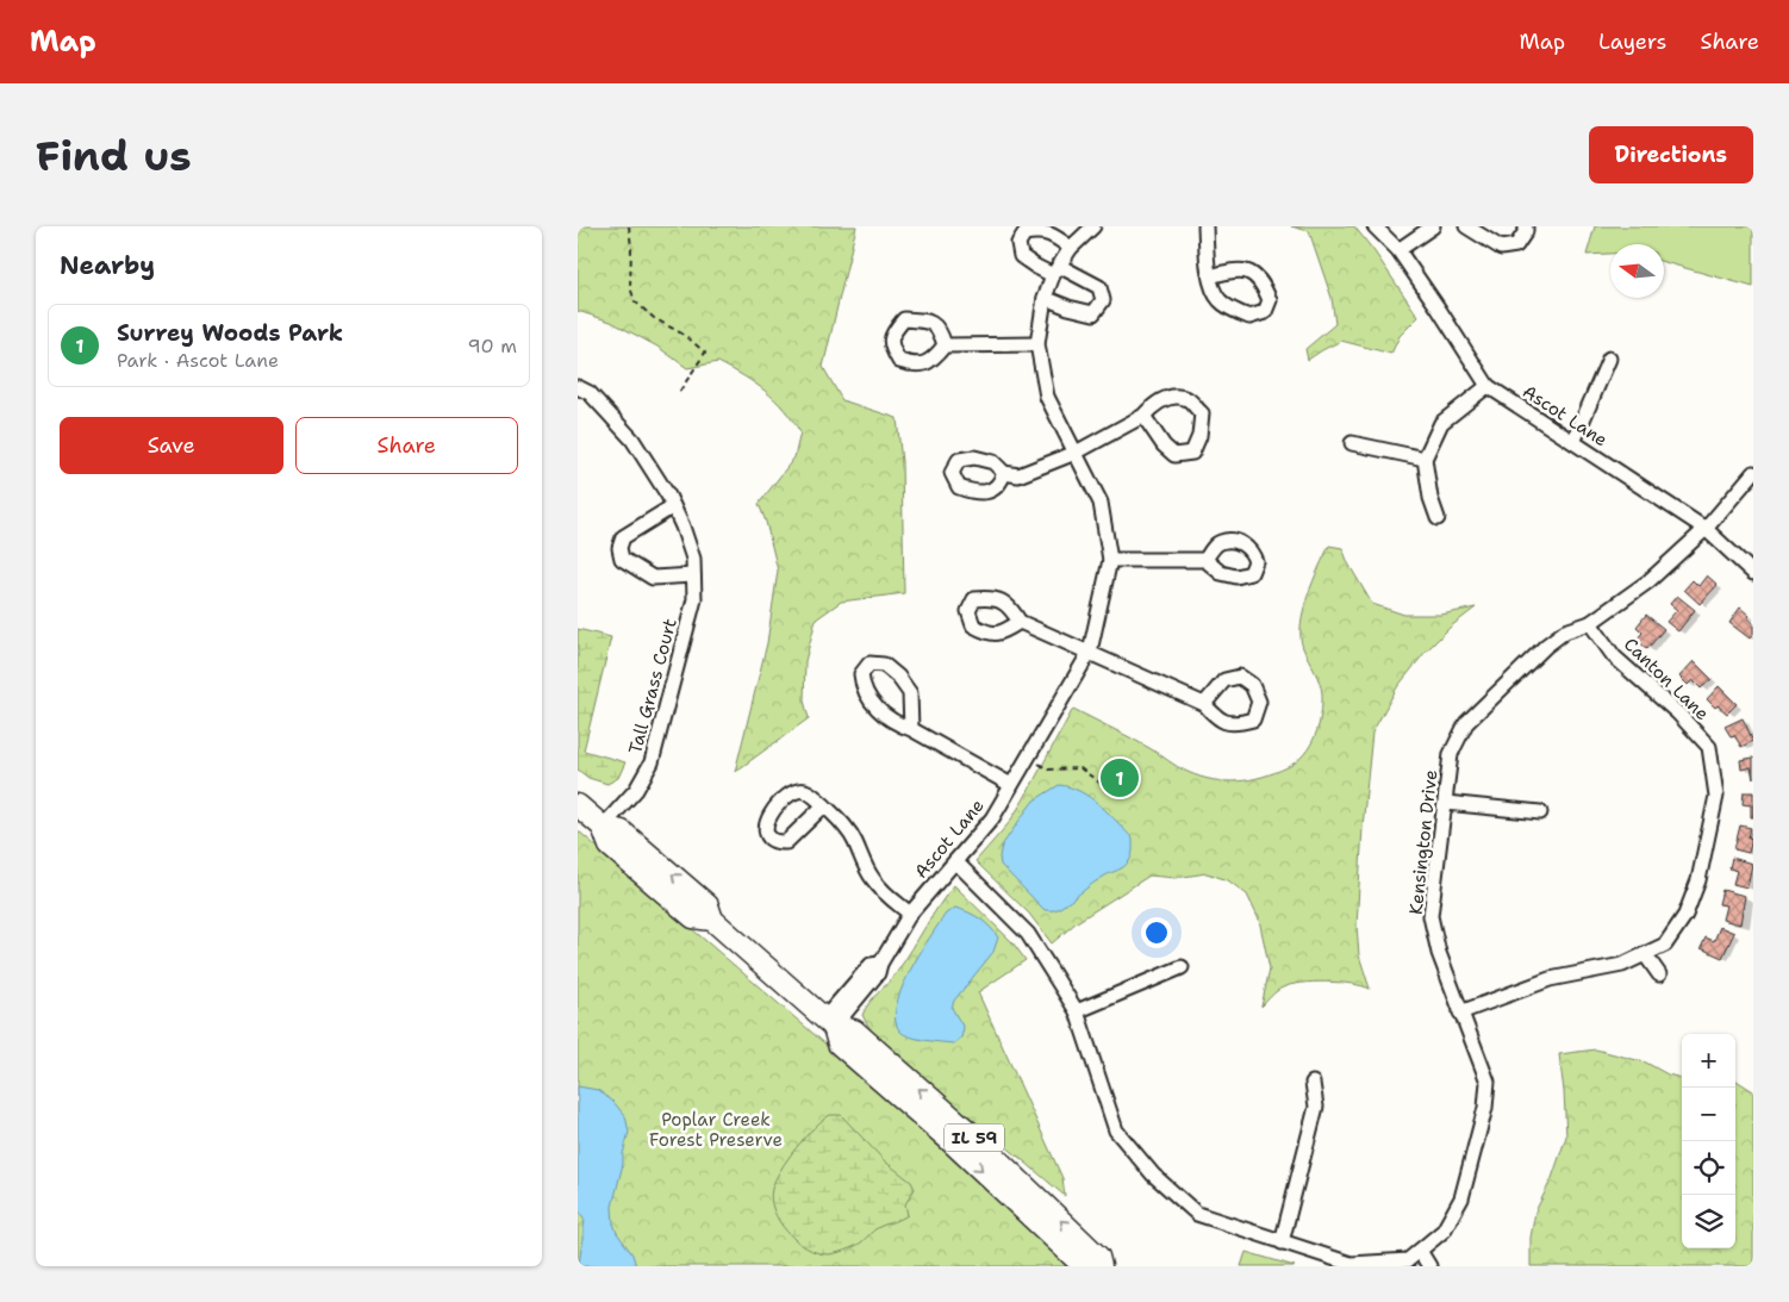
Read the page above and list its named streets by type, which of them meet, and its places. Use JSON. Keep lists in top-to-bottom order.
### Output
{
  "streets": {
    "main road": ["IL 59"],
    "street": [
      "Ascot Lane",
      "Canton Lane",
      "Tall Grass Court",
      "Kensington Drive"
    ]
  },
  "crossings": [
    ["Ascot Lane", "Kensington Drive"],
    ["Ascot Lane", "IL 59"],
    ["Canton Lane", "Kensington Drive"],
    ["Tall Grass Court", "IL 59"]
  ],
  "parks": ["Poplar Creek Forest Preserve"],
  "north": "left",
  "page": {
    "header": "Map",
    "nav": ["Map", "Layers", "Share"],
    "buttons": [
      "Directions",
      ["Save", "Share"]
    ],
    "title": "Find us",
    "heading": "Nearby",
    "list": [
      {
        "mark": "1",
        "name": "Surrey Woods Park",
        "note": "Park · Ascot Lane",
        "value": "90 m"
      }
    ],
    "pins": "1",
    "map_buttons": ["+", "−"]
  }
}
